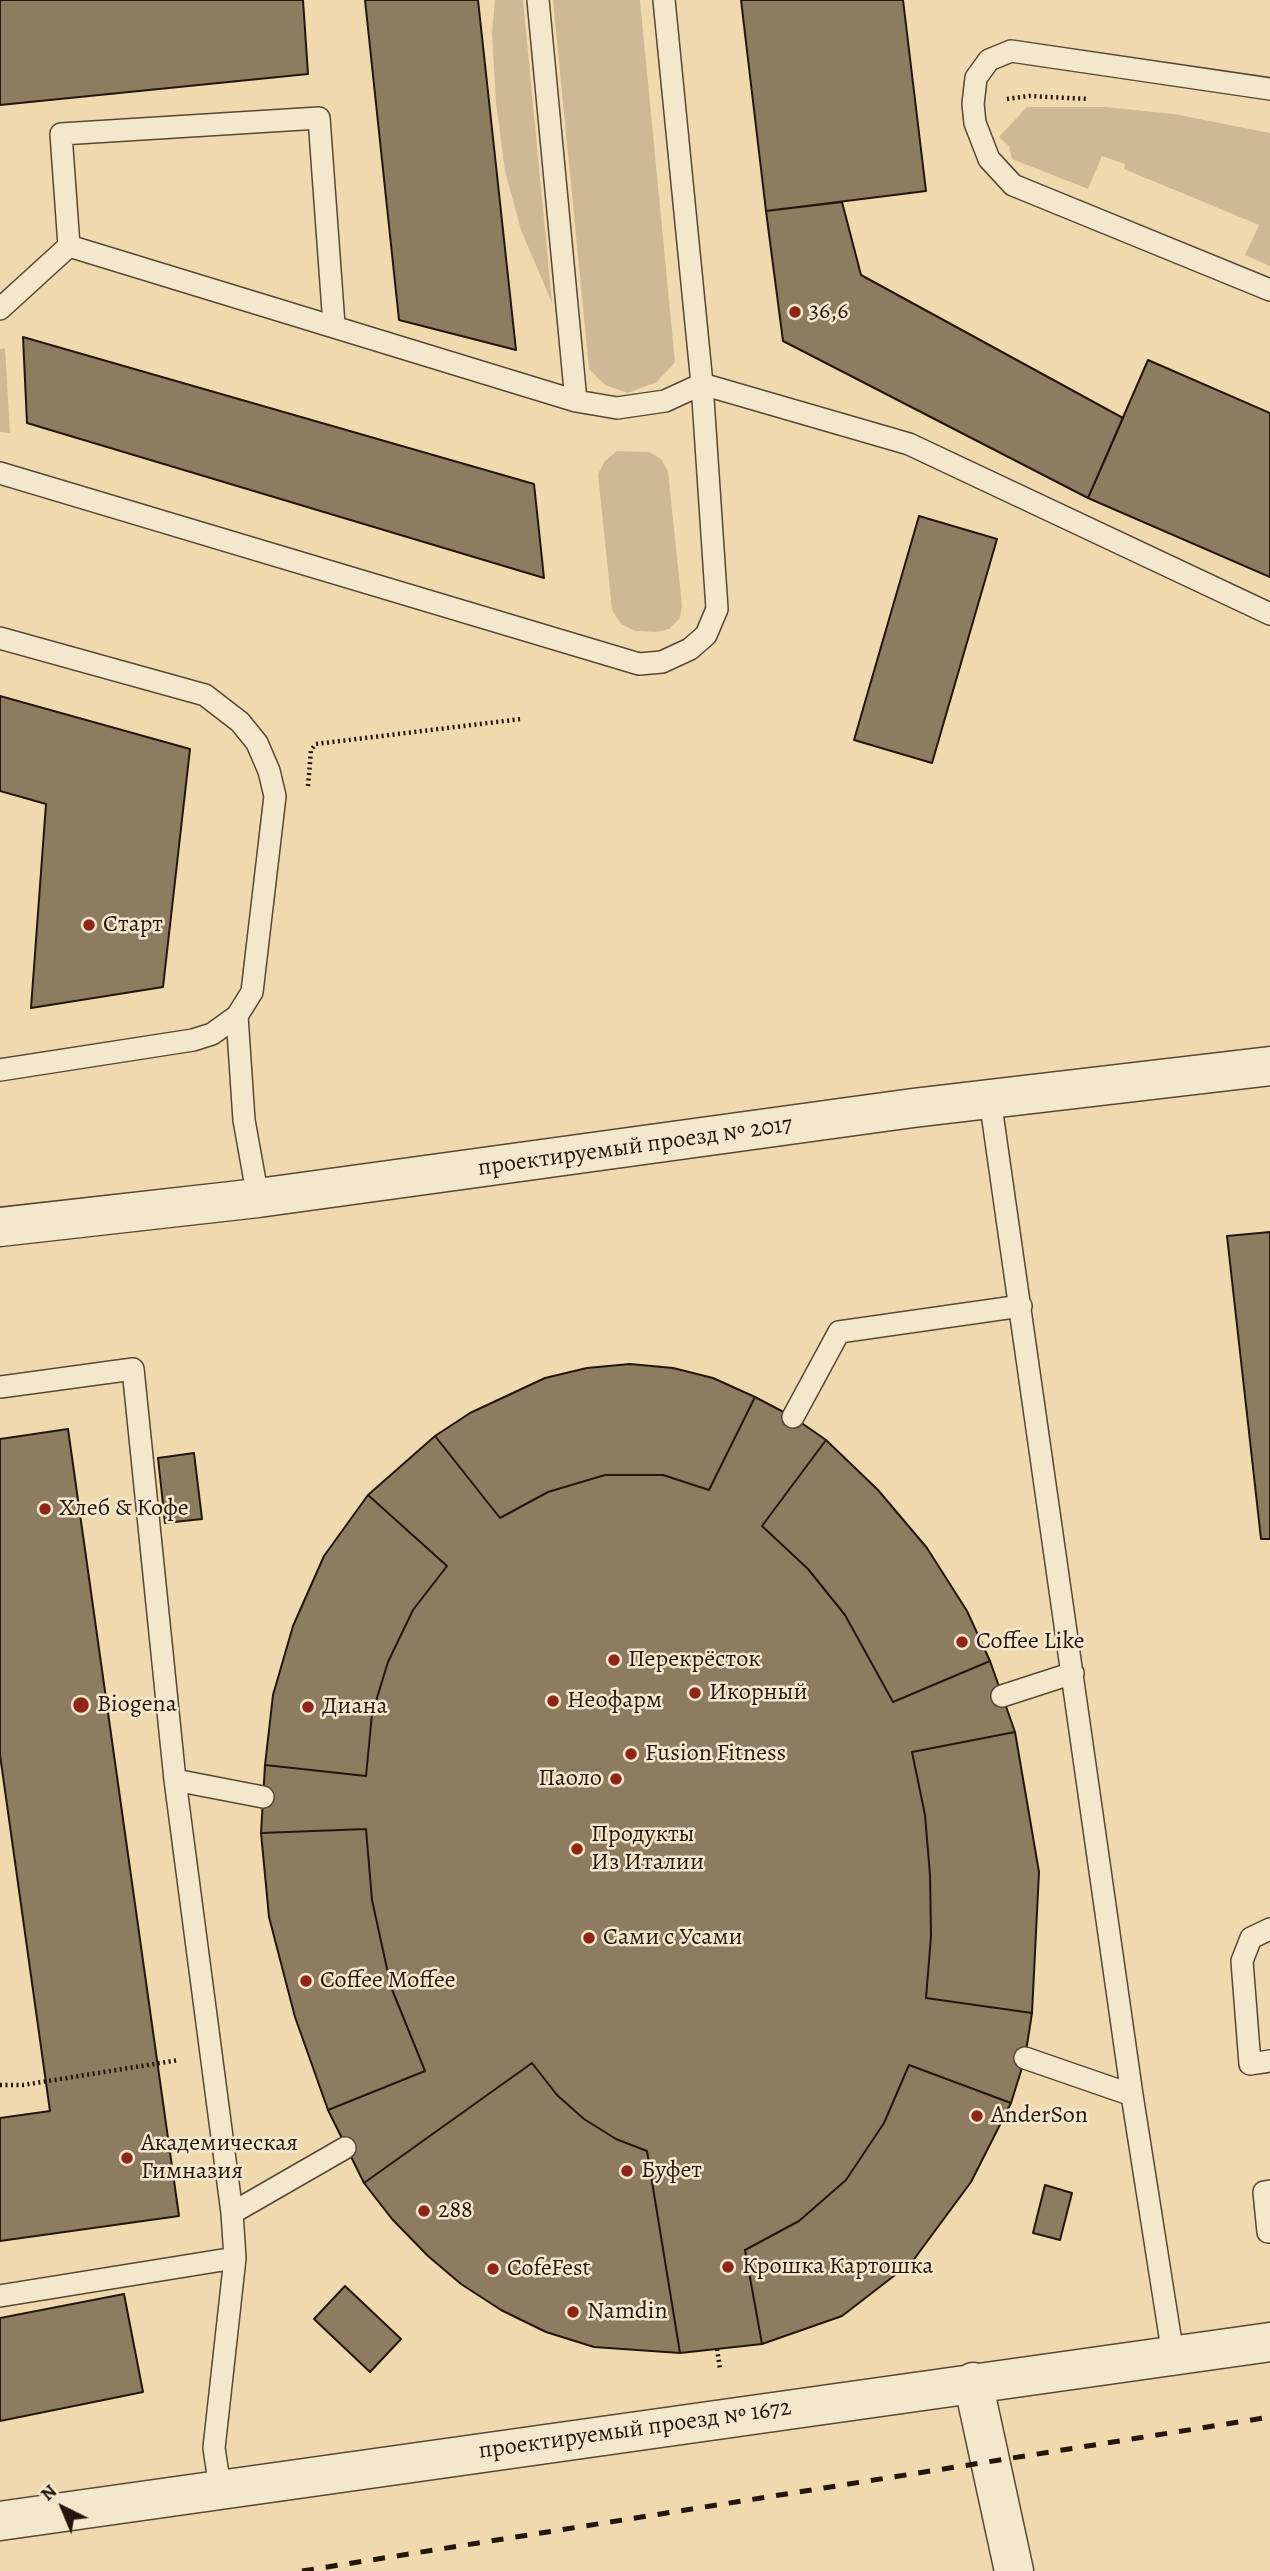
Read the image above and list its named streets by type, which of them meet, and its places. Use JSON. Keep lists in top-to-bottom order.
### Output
{
  "streets": {
    "street": ["проектируемый проезд № 2017", "проектируемый проезд № 1672"]
  },
  "places": [
    "36,6",
    "Старт",
    "Хлеб & Кофе",
    "Coffee Like",
    "Перекрёсток",
    "Икорный",
    "Неофарм",
    "Biogena",
    "Диана",
    "Fusion Fitness",
    "Паоло",
    "Продукты Из Италии",
    "Сами с Усами",
    "Coffee Moffee",
    "AnderSon",
    "Академическая Гимназия",
    "Буфет",
    "288",
    "Крошка Картошка",
    "CofeFest",
    "Namdin"
  ],
  "north": "top left"
}
